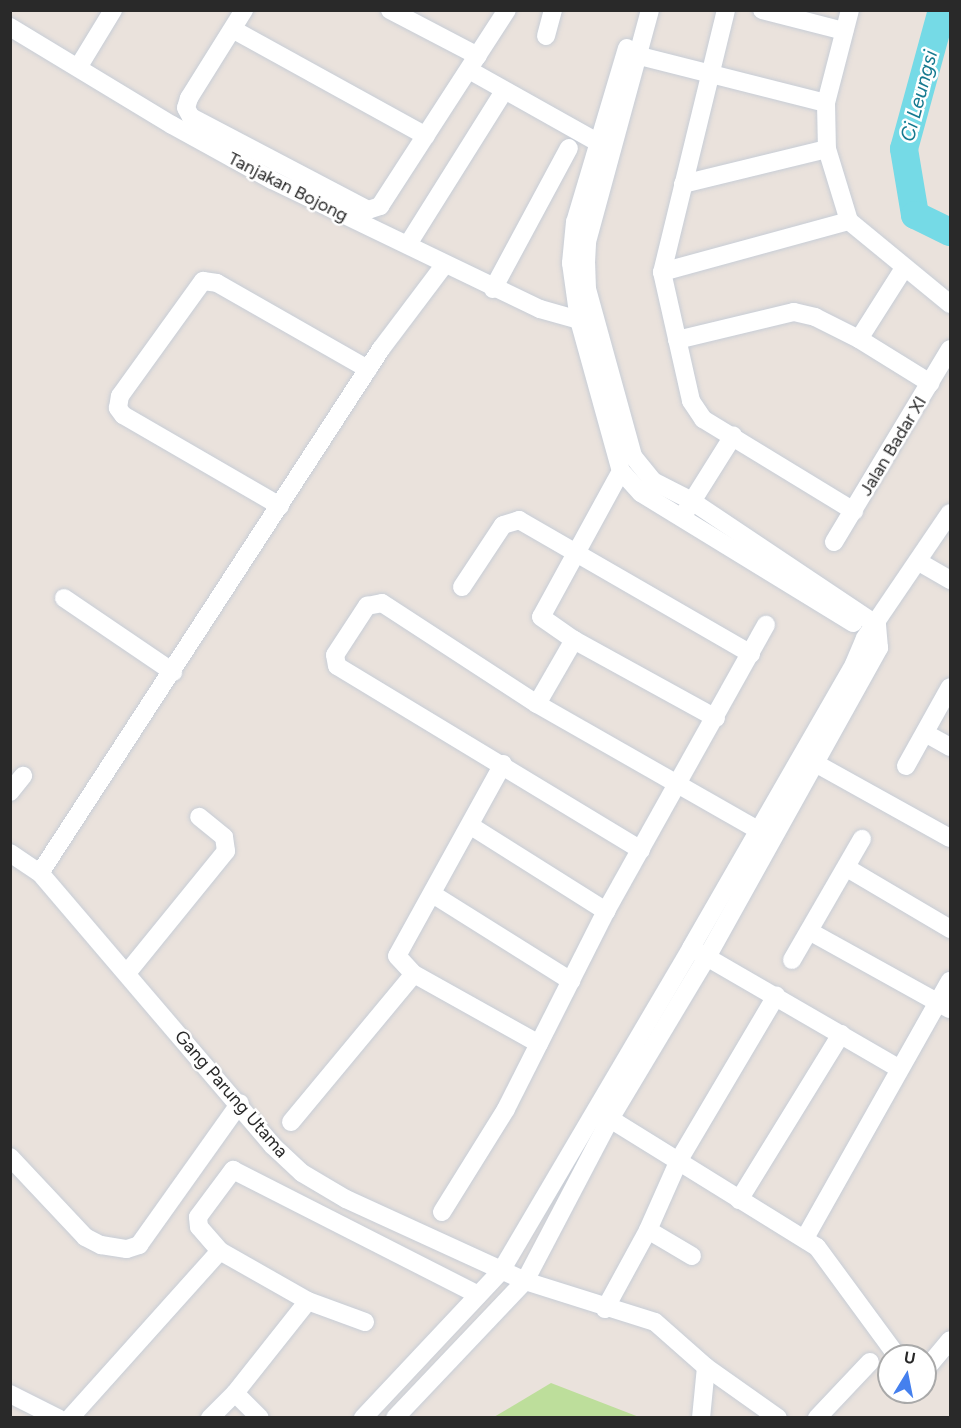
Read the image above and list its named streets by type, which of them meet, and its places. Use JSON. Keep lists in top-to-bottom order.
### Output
{
  "streets": {
    "street": ["Tanjakan Bojong", "Jalan Badar XI", "Gang Parung Utama"]
  },
  "water": ["Ci Leungsi"],
  "north": "top"
}
